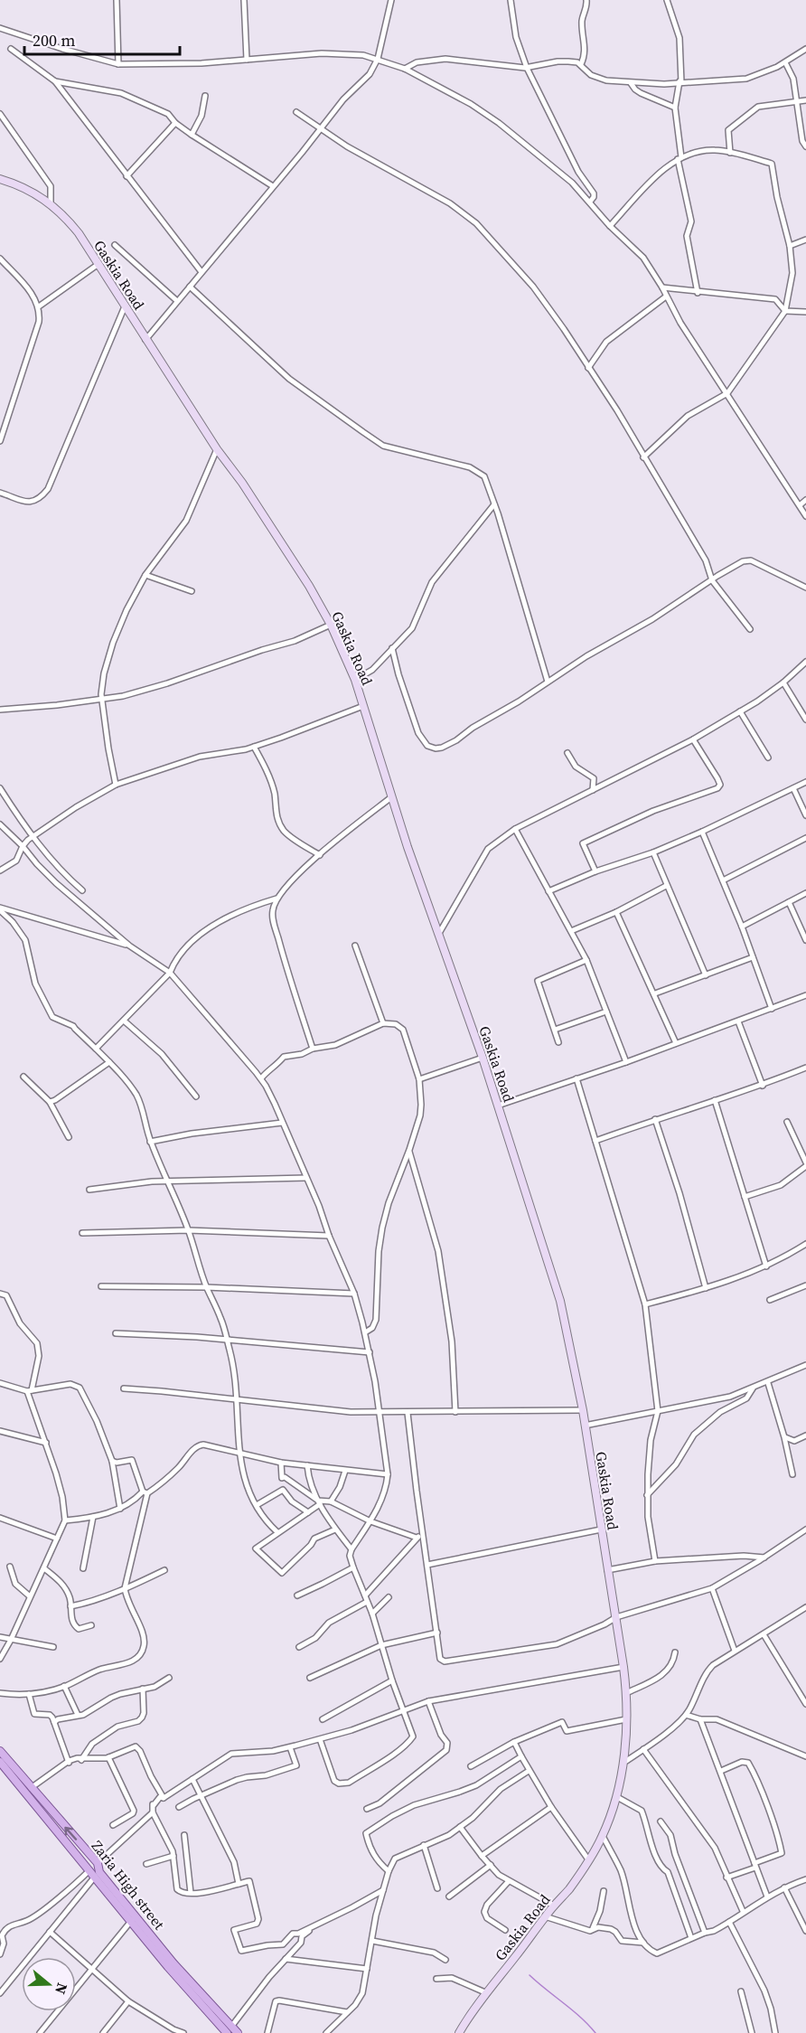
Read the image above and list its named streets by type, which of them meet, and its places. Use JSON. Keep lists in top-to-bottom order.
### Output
{
  "streets": {
    "main road": ["Gaskia Road", "Zaria High street"]
  },
  "scale_bar": "200 m",
  "north": "right"
}
